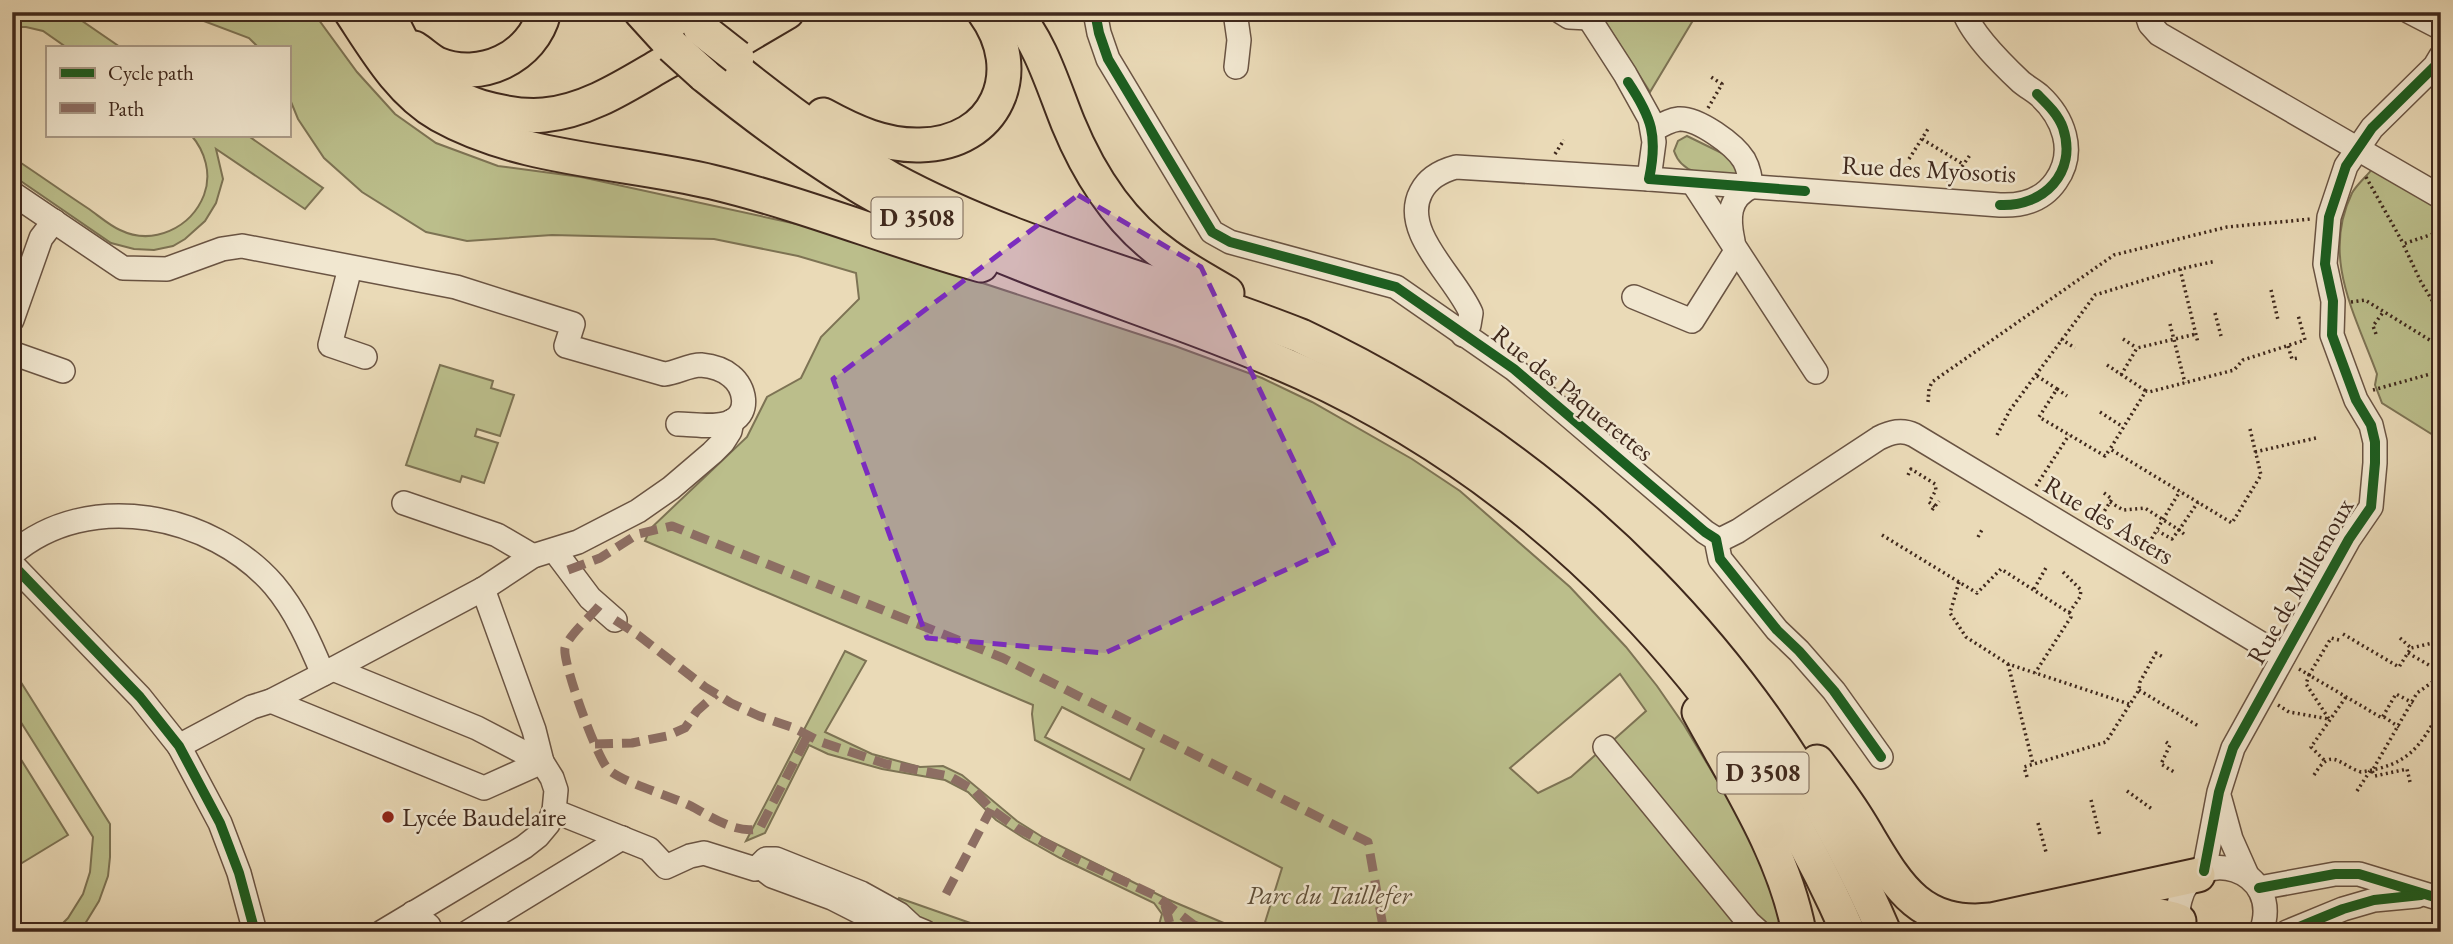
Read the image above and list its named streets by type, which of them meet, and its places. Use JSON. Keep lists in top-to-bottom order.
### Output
{
  "streets": {
    "highway": ["D 3508"],
    "street": [
      "Rue des Myosotis",
      "Rue des Pâquerettes",
      "Rue des Asters",
      "Rue de Millemoux"
    ]
  },
  "crossings": [
    ["Rue des Myosotis", "Rue des Pâquerettes"],
    ["Rue des Pâquerettes", "Rue des Asters"],
    ["Rue des Asters", "Rue de Millemoux"]
  ],
  "parks": ["Parc du Taillefer"],
  "places": ["Lycée Baudelaire"],
  "legend": ["Cycle path", "Path"]
}
